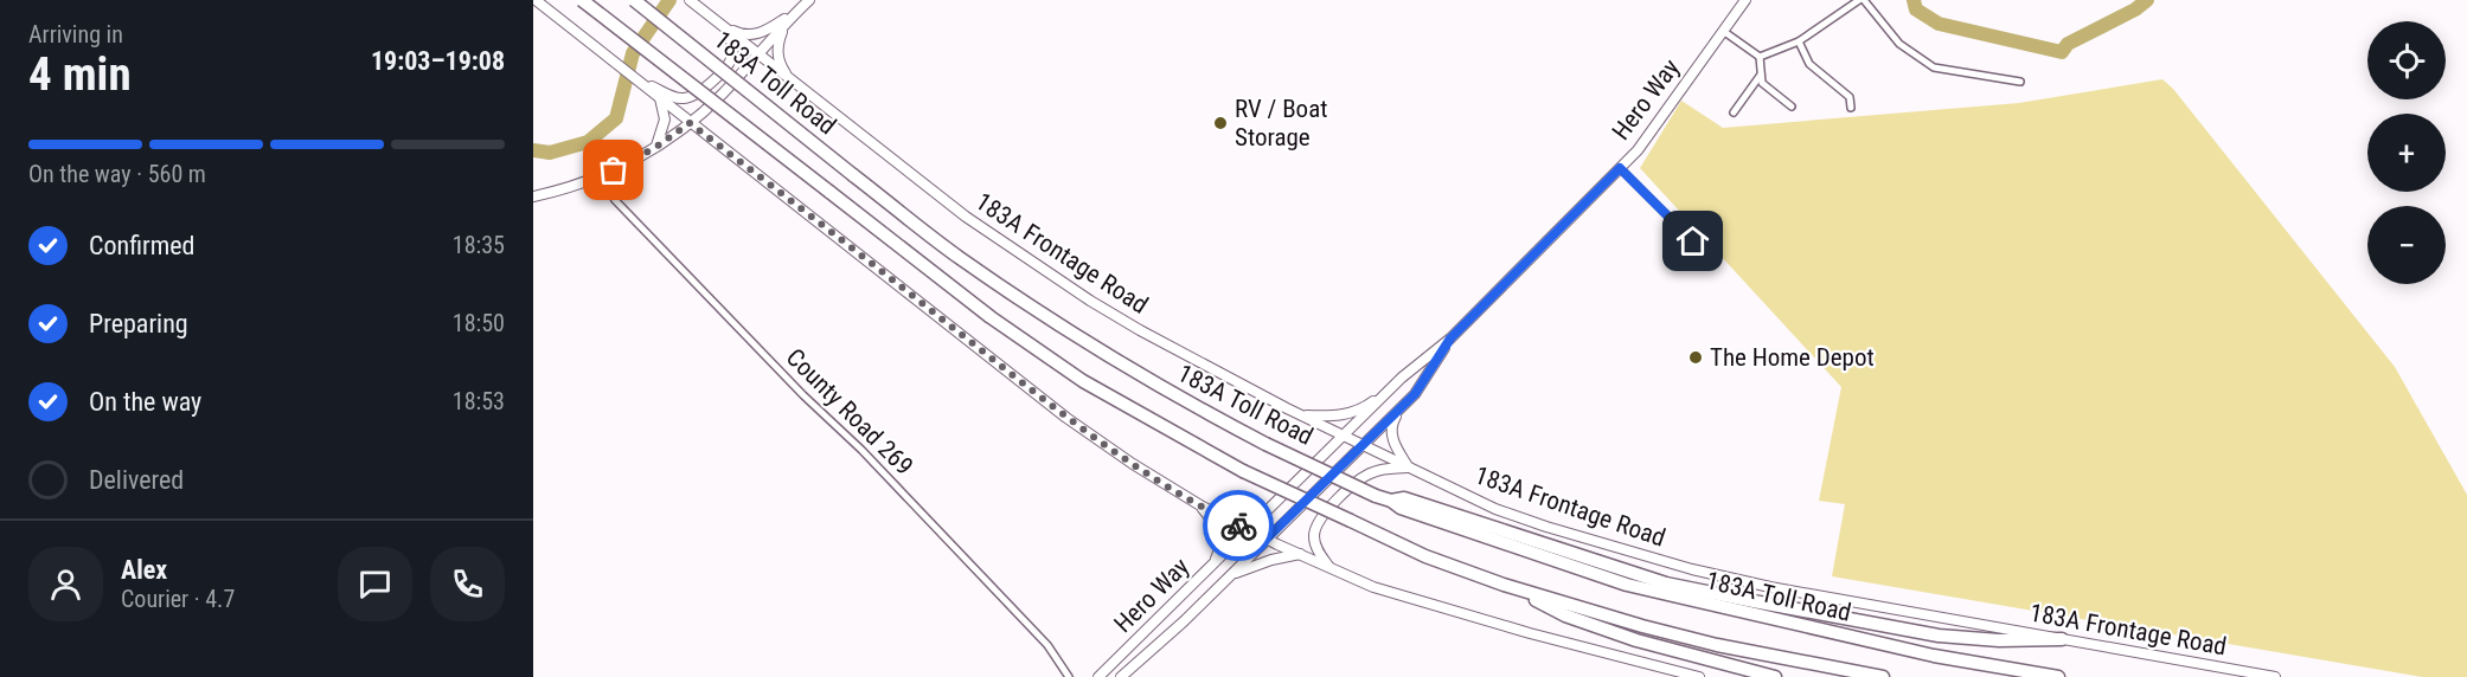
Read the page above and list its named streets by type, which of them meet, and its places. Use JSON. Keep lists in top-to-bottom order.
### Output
{
  "streets": {
    "highway": ["183A Toll Road"],
    "main road": ["Hero Way", "183A Frontage Road"],
    "street": ["County Road 269"]
  },
  "crossings": [
    ["Hero Way", "183A Frontage Road"]
  ],
  "places": ["RV / Boat Storage", "The Home Depot"],
  "page": {
    "heading": ["4 min", "Arriving in", "19:03–19:08"],
    "panel": ["Alex", "Courier · 4.7"],
    "map_buttons": ["+", "−"],
    "bar": "On the way · 560 m",
    "list": [
      ["Confirmed", "18:35"],
      ["Preparing", "18:50"],
      ["On the way", "18:53"],
      "Delivered"
    ]
  }
}
